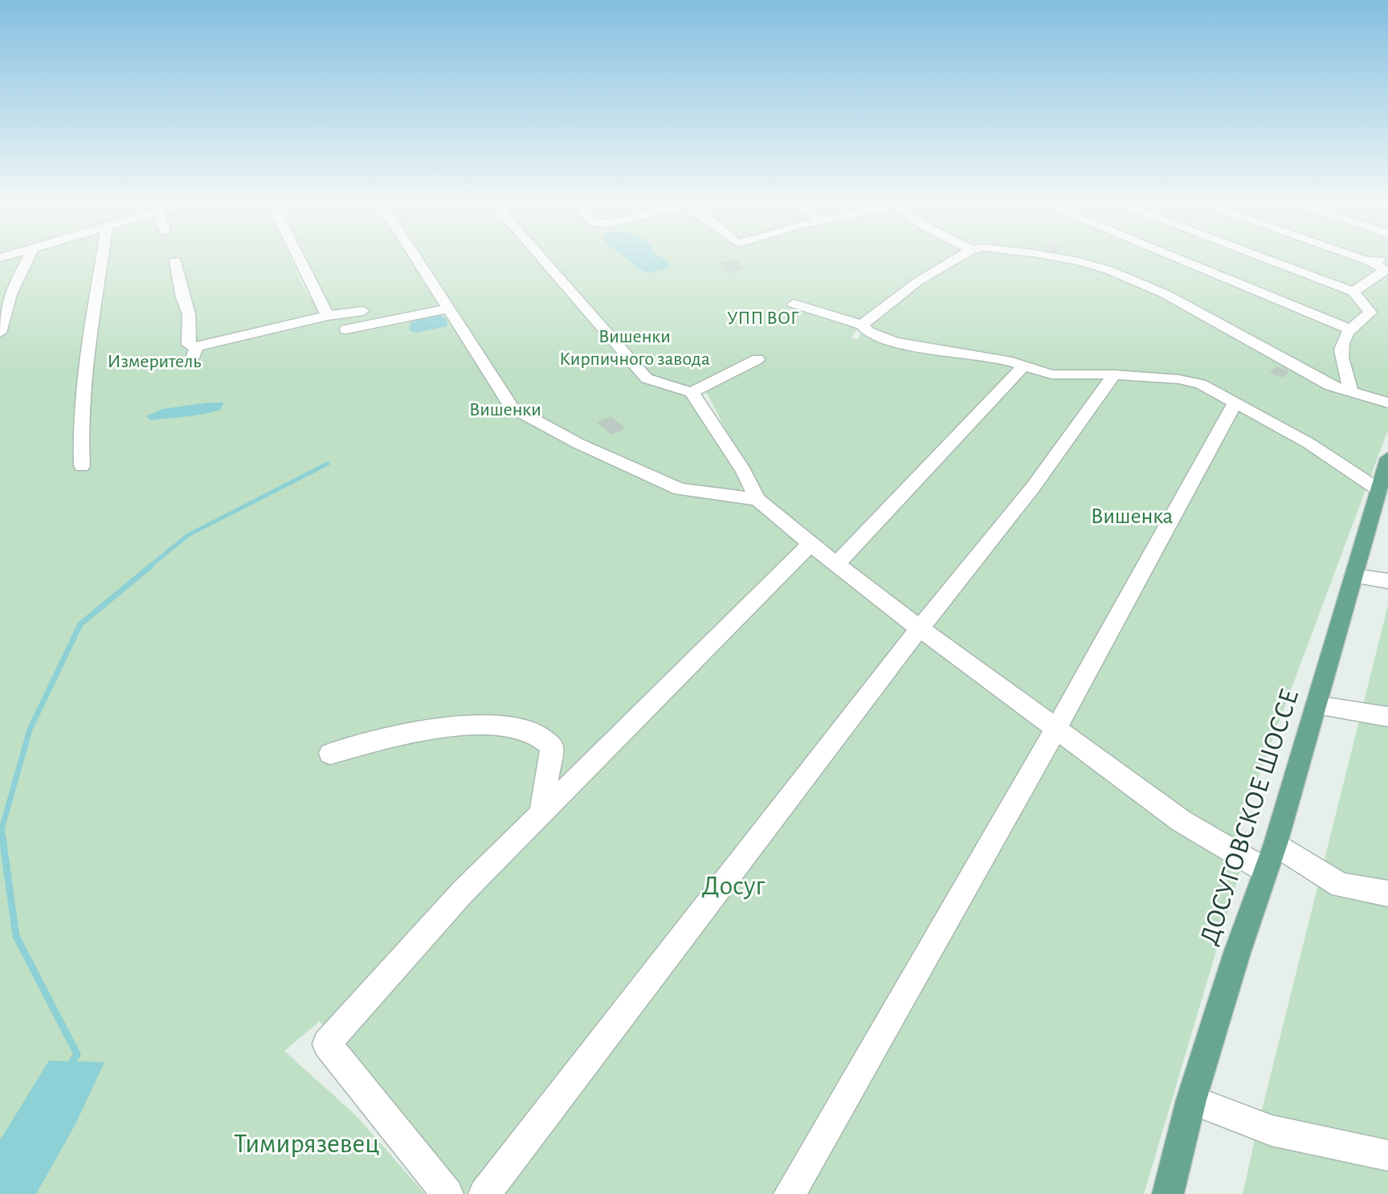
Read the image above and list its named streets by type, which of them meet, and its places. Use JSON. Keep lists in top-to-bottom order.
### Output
{
  "streets": {
    "main road": ["ДОСУГОВСКОЕ ШОССЕ"]
  },
  "parks": [
    "УПП ВОГ",
    "Вишенки Кирпичного завода",
    "Измеритель",
    "Вишенки",
    "Вишенка",
    "Досуг",
    "Тимирязевец"
  ]
}
